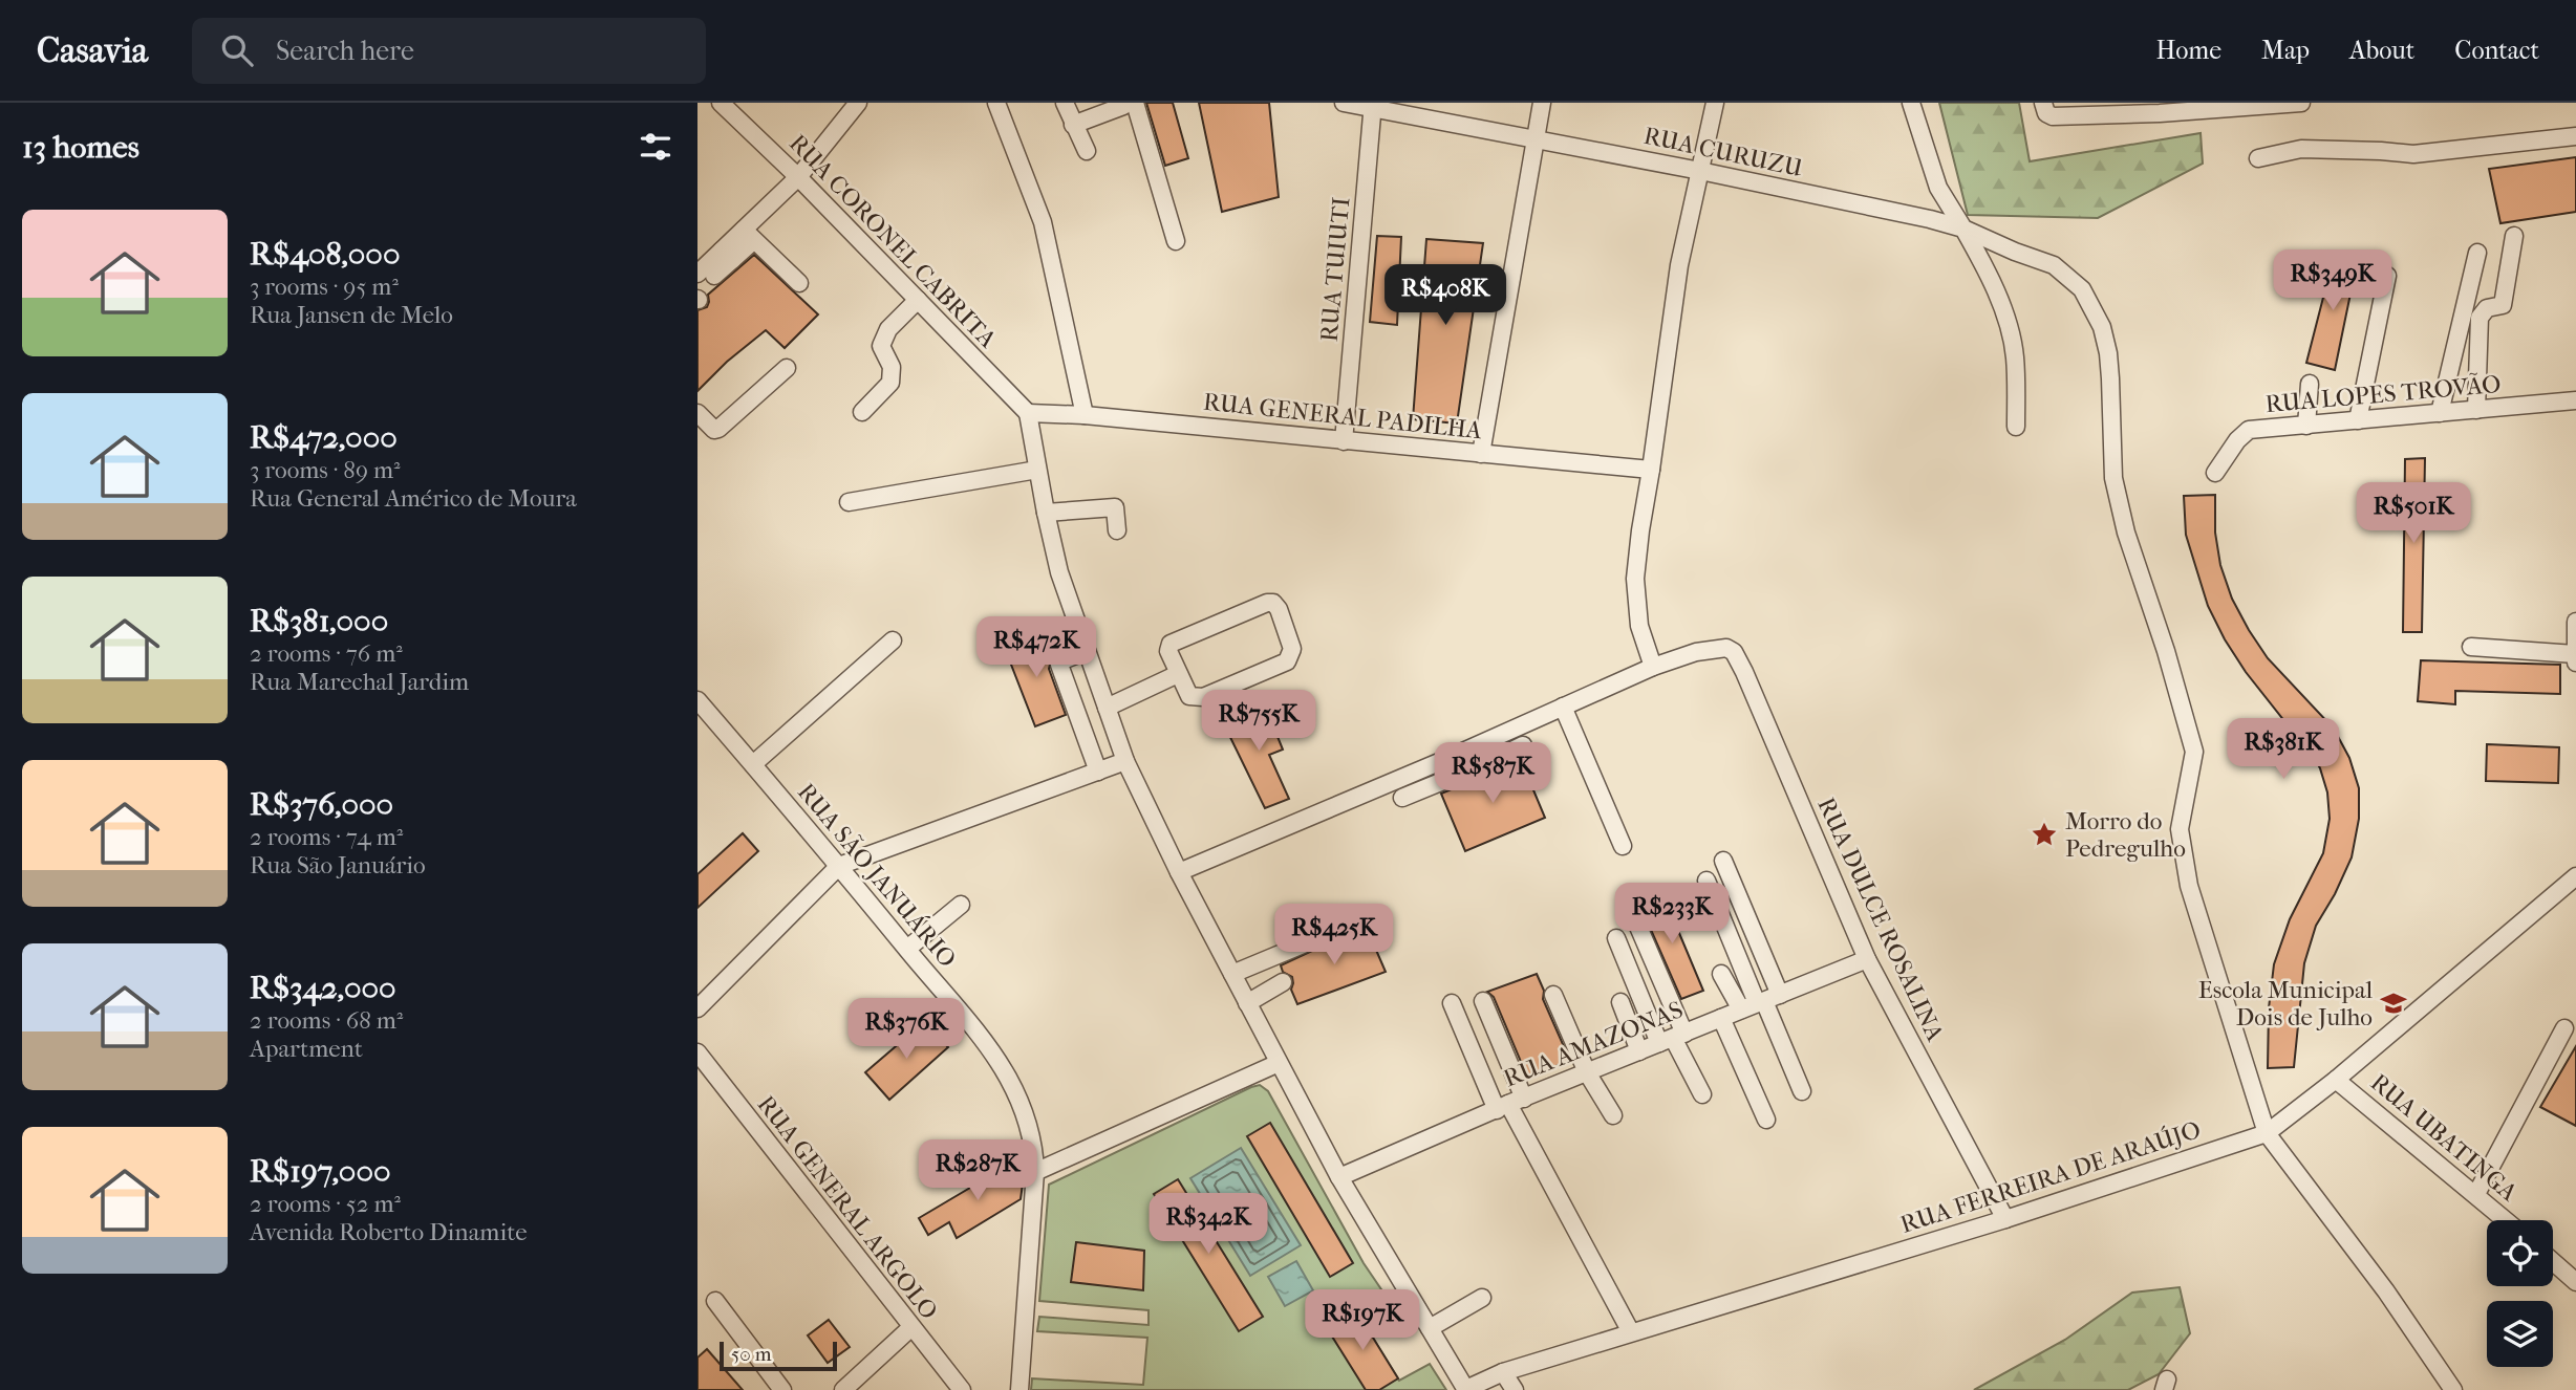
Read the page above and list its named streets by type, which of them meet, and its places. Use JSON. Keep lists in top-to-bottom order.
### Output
{
  "streets": {
    "street": [
      "RUA CURUZU",
      "RUA CORONEL CABRITA",
      "RUA TUIUTI",
      "RUA LOPES TROVÃO",
      "RUA GENERAL PADILHA",
      "RUA SÃO JANUÁRIO",
      "RUA DULCE ROSALINA",
      "RUA AMAZONAS",
      "RUA UBATINGA",
      "RUA FERREIRA DE ARAÚJO",
      "RUA GENERAL ARGOLO"
    ]
  },
  "crossings": [
    ["RUA CURUZU", "RUA TUIUTI"],
    ["RUA CURUZU", "RUA FERREIRA DE ARAÚJO"],
    ["RUA CORONEL CABRITA", "RUA GENERAL PADILHA"],
    ["RUA TUIUTI", "RUA GENERAL PADILHA"],
    ["RUA DULCE ROSALINA", "RUA AMAZONAS"],
    ["RUA DULCE ROSALINA", "RUA FERREIRA DE ARAÚJO"],
    ["RUA UBATINGA", "RUA FERREIRA DE ARAÚJO"]
  ],
  "places": {
    "place": ["Morro do Pedregulho"],
    "school or university": ["Escola Municipal Dois de Julho"]
  },
  "scale_bar": "50 m",
  "page": {
    "header": "Casavia",
    "search": "Search here",
    "nav": [
      "Home",
      "Map",
      "About",
      "Contact"
    ],
    "heading": "13 homes",
    "list": [
      {
        "name": "R$408,000",
        "note": "3 rooms · 95 m² · Rua Jansen de Melo"
      },
      {
        "name": "R$472,000",
        "note": "3 rooms · 89 m² · Rua General Américo de Moura"
      },
      {
        "name": "R$381,000",
        "note": "2 rooms · 76 m² · Rua Marechal Jardim"
      },
      {
        "name": "R$376,000",
        "note": "2 rooms · 74 m² · Rua São Januário"
      },
      {
        "name": "R$342,000",
        "note": "2 rooms · 68 m² · Apartment"
      },
      {
        "name": "R$197,000",
        "note": "2 rooms · 52 m² · Avenida Roberto Dinamite"
      }
    ],
    "price": [
      "R$349K",
      "R$408K",
      "R$501K",
      "R$472K",
      "R$755K",
      "R$381K",
      "R$587K",
      "R$233K",
      "R$425K",
      "R$376K",
      "R$287K",
      "R$342K",
      "R$197K"
    ],
    "scale": "50 m"
  }
}
